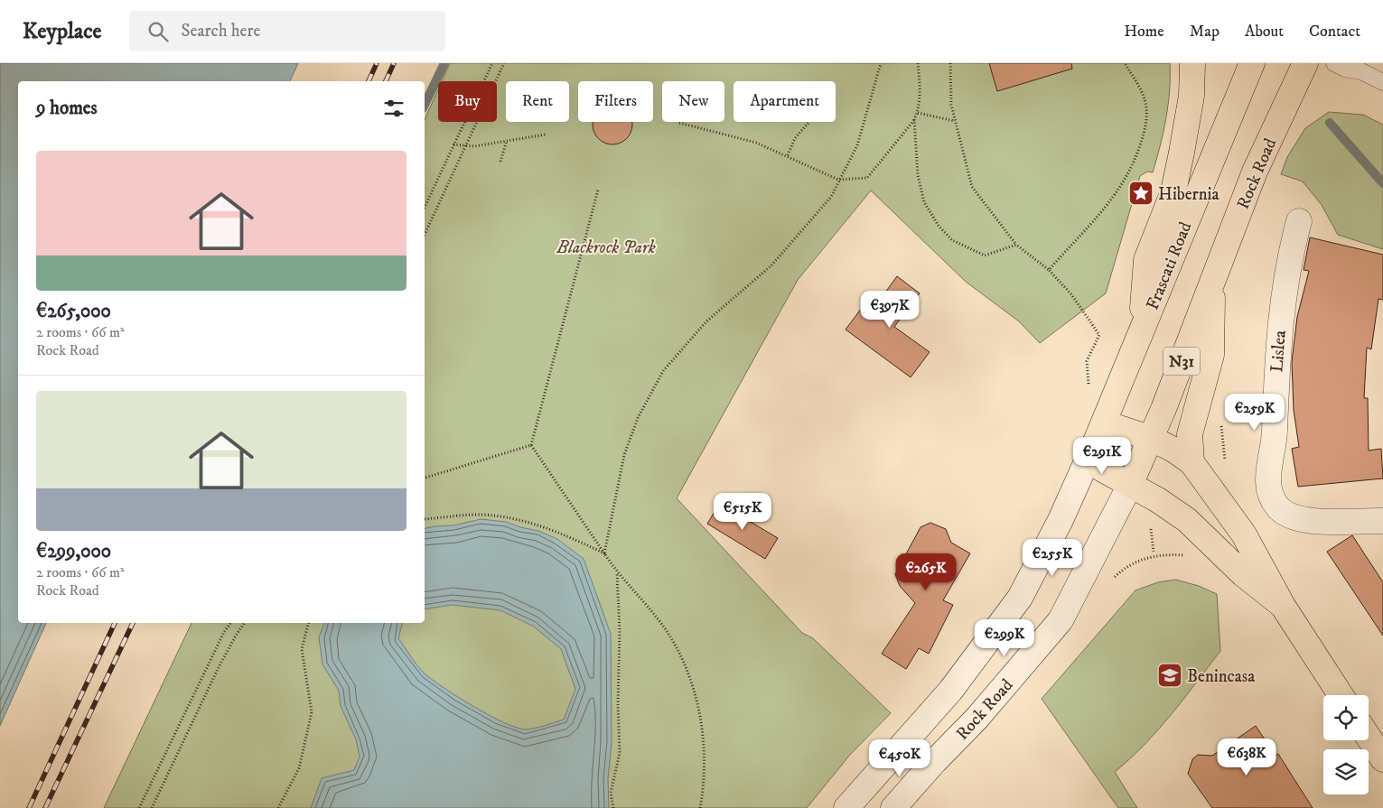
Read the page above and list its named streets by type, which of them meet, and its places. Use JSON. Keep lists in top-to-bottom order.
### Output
{
  "streets": {
    "highway": ["Rock Road", "Frascati Road", "N31"],
    "main road": ["Lislea"]
  },
  "crossings": [
    ["Rock Road", "N31"]
  ],
  "parks": ["Blackrock Park"],
  "places": {
    "place": ["Hibernia"],
    "school or university": ["Benincasa"]
  },
  "page": {
    "header": "Keyplace",
    "search": "Search here",
    "nav": [
      "Home",
      "Map",
      "About",
      "Contact"
    ],
    "chip": [
      "Buy",
      "Rent",
      "Filters",
      "New",
      "Apartment"
    ],
    "heading": "9 homes",
    "list": [
      {
        "name": "€265,000",
        "note": "2 rooms · 66 m² · Rock Road"
      },
      {
        "name": "€299,000",
        "note": "2 rooms · 66 m² · Rock Road"
      }
    ],
    "price": [
      "€397K",
      "€259K",
      "€291K",
      "€515K",
      "€255K",
      "€265K",
      "€299K",
      "€638K",
      "€450K"
    ]
  }
}
